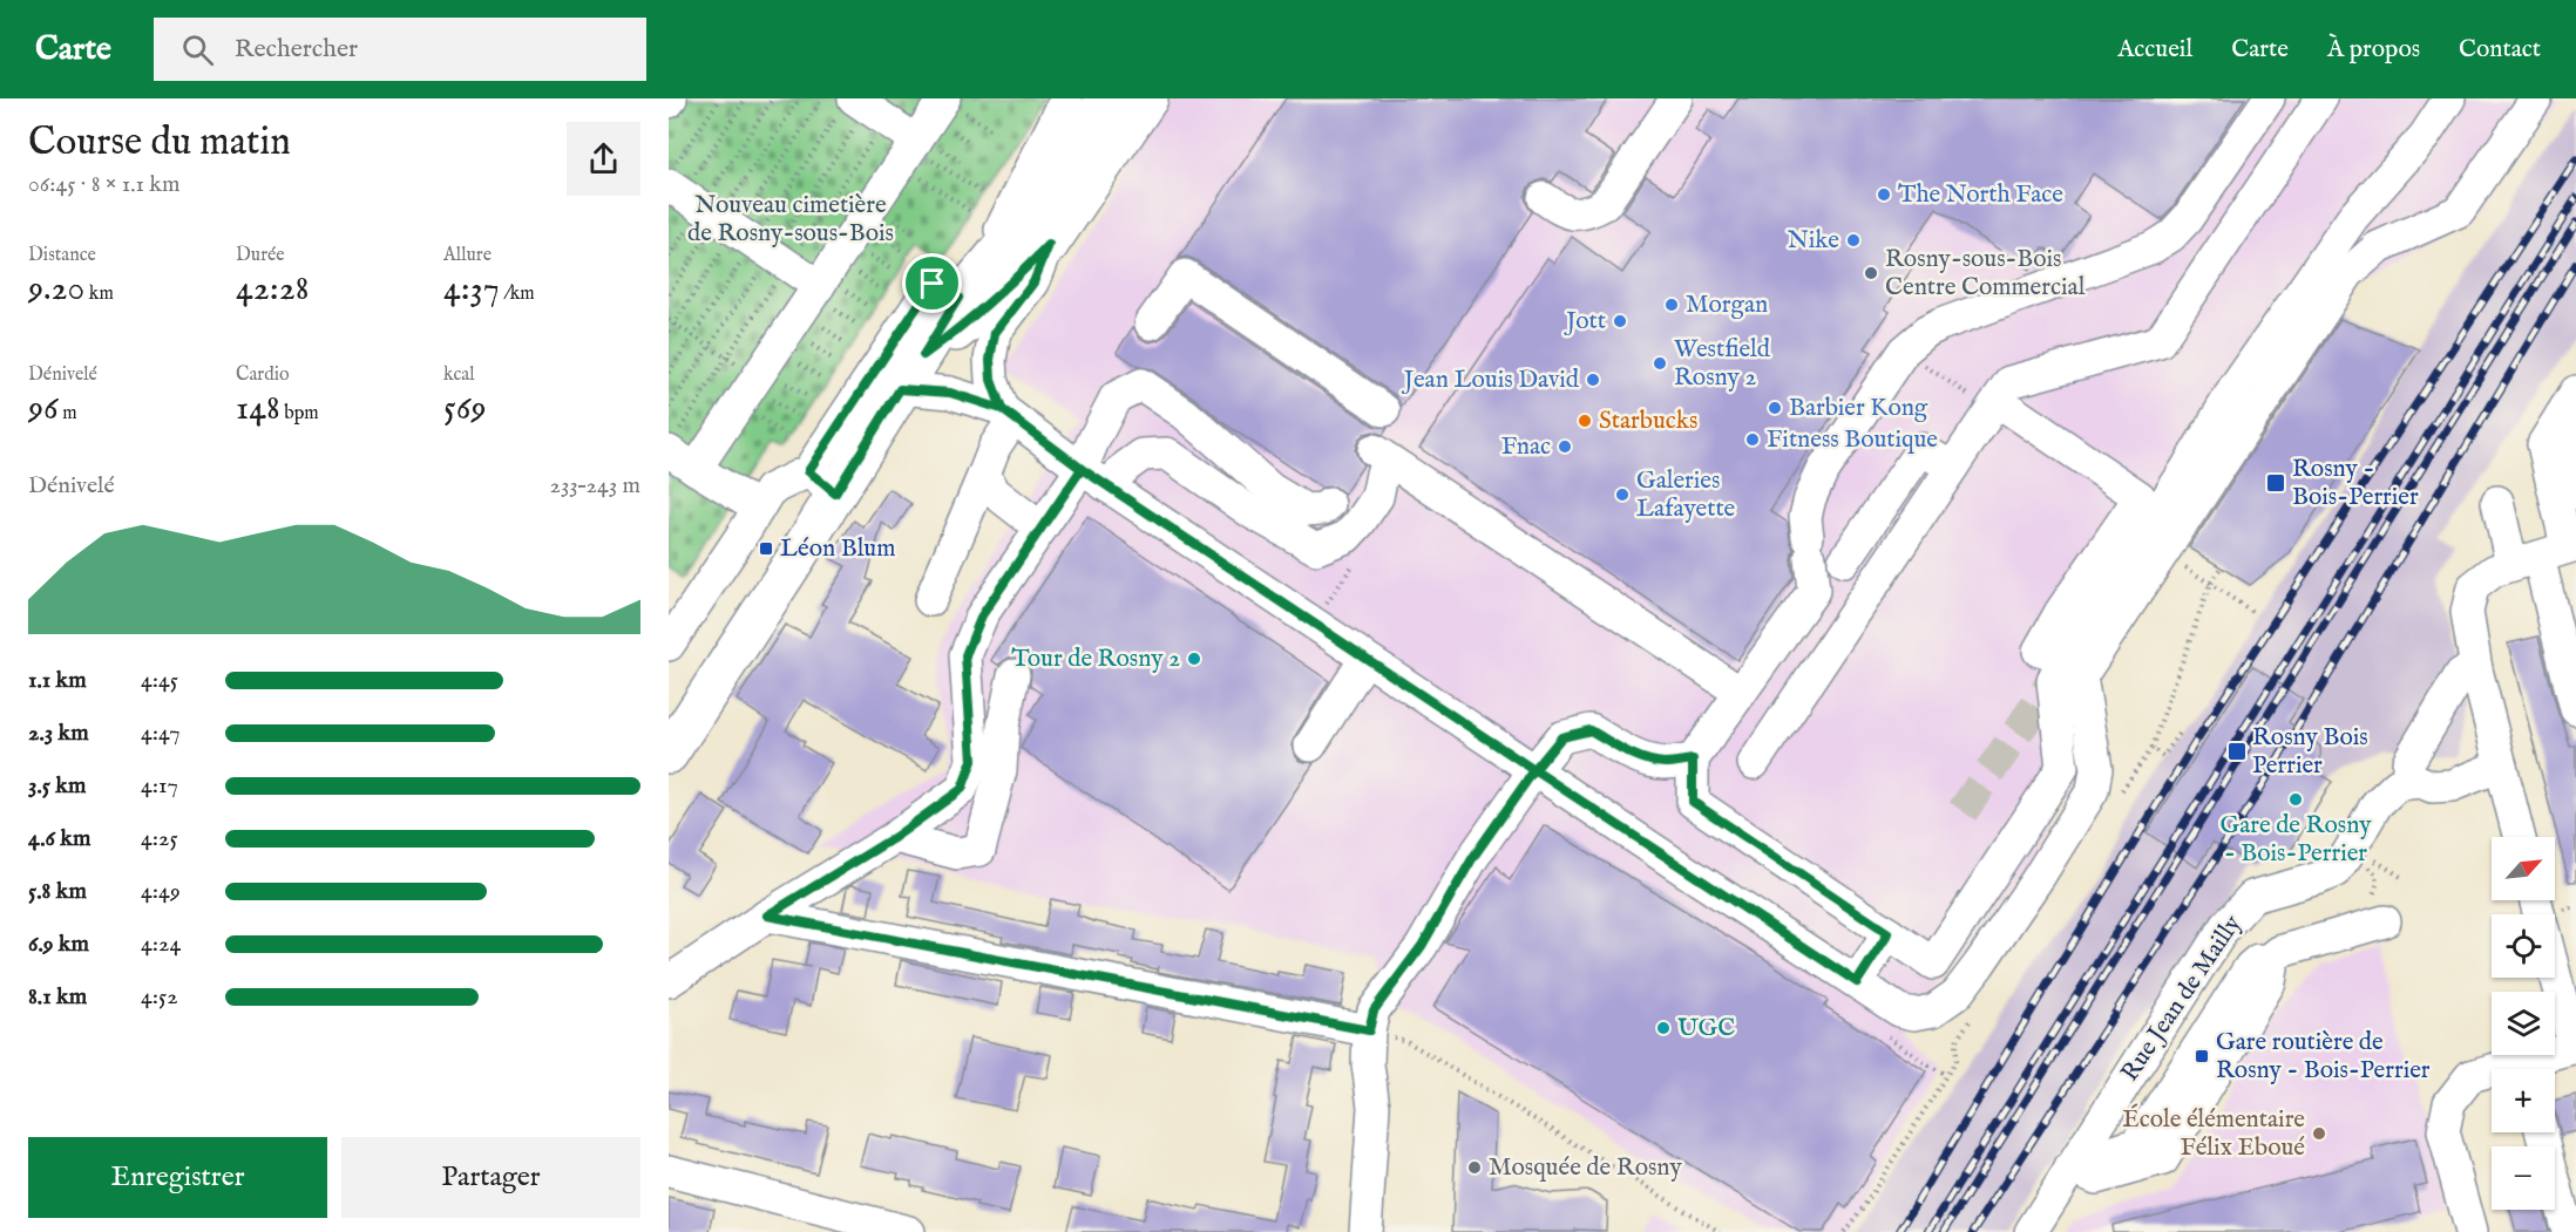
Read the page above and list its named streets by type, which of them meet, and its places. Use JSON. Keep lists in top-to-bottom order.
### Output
{
  "streets": {
    "street": ["Rue Jean de Mailly"]
  },
  "parks": ["Nouveau cimetière de Rosny-sous-Bois"],
  "places": {
    "other": [
      "The North Face",
      "Nike",
      "Rosny-sous-Bois Centre Commercial",
      "Morgan",
      "Jott",
      "Westfield Rosny 2",
      "Jean Louis David",
      "Barbier Kong",
      "Starbucks",
      "Fitness Boutique",
      "Fnac",
      "Galeries Lafayette",
      "Tour de Rosny 2",
      "Gare de Rosny - Bois-Perrier",
      "UGC",
      "École élémentaire Félix Eboué",
      "Mosquée de Rosny"
    ],
    "transit": [
      "Rosny - Bois-Perrier",
      "Léon Blum",
      "Rosny Bois Perrier",
      "Gare routière de Rosny - Bois-Perrier"
    ]
  },
  "north": "top right",
  "page": {
    "header": "Carte",
    "search": "Rechercher",
    "nav": [
      "Accueil",
      "Carte",
      "À propos",
      "Contact"
    ],
    "heading": ["Course du matin", "06:45 · 8 × 1.1 km"],
    "stats": [
      ["Distance", "9.20 km"],
      ["Durée", "42:28"],
      ["Allure", "4:37 /km"],
      ["Dénivelé", "96 m"],
      ["Cardio", "148 bpm"],
      ["kcal", "569"]
    ],
    "chart": ["Dénivelé", "233–243 m"],
    "list": [
      {
        "name": "1.1 km",
        "note": "4:45"
      },
      {
        "name": "2.3 km",
        "note": "4:47"
      },
      {
        "name": "3.5 km",
        "note": "4:17"
      },
      {
        "name": "4.6 km",
        "note": "4:25"
      },
      {
        "name": "5.8 km",
        "note": "4:49"
      },
      {
        "name": "6.9 km",
        "note": "4:24"
      },
      {
        "name": "8.1 km",
        "note": "4:52"
      }
    ],
    "map_buttons": ["+", "−"],
    "buttons": ["Enregistrer", "Partager"]
  }
}
